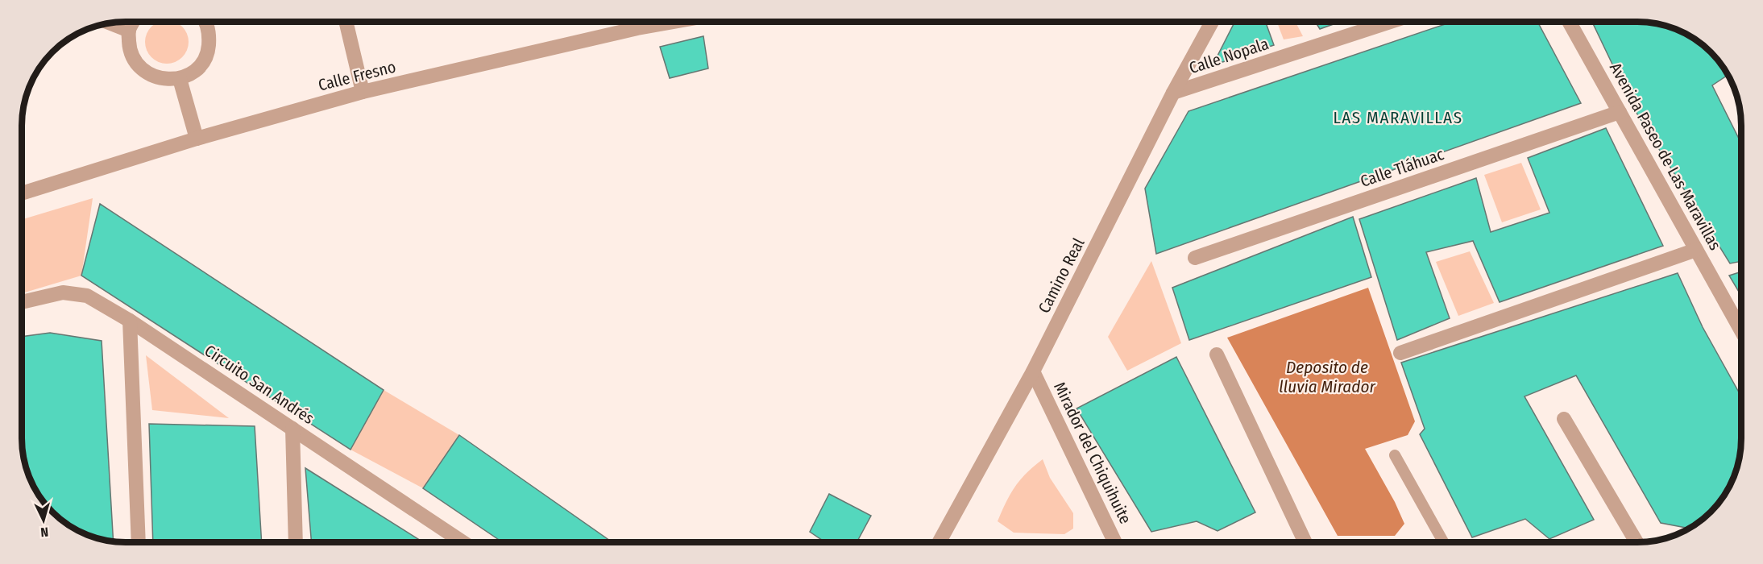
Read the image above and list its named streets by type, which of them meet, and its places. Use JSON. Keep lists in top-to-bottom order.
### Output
{
  "streets": {
    "street": [
      "Calle Nopala",
      "Calle Fresno",
      "Avenida Paseo de Las Maravillas",
      "Calle Tláhuac",
      "Camino Real",
      "Circuito San Andrés",
      "Mirador del Chiquihuite"
    ]
  },
  "crossings": [
    ["Calle Nopala", "Camino Real"],
    ["Avenida Paseo de Las Maravillas", "Calle Tláhuac"],
    ["Camino Real", "Mirador del Chiquihuite"]
  ],
  "districts": ["LAS MARAVILLAS"],
  "water": ["Deposito de lluvia Mirador"],
  "north": "bottom"
}
